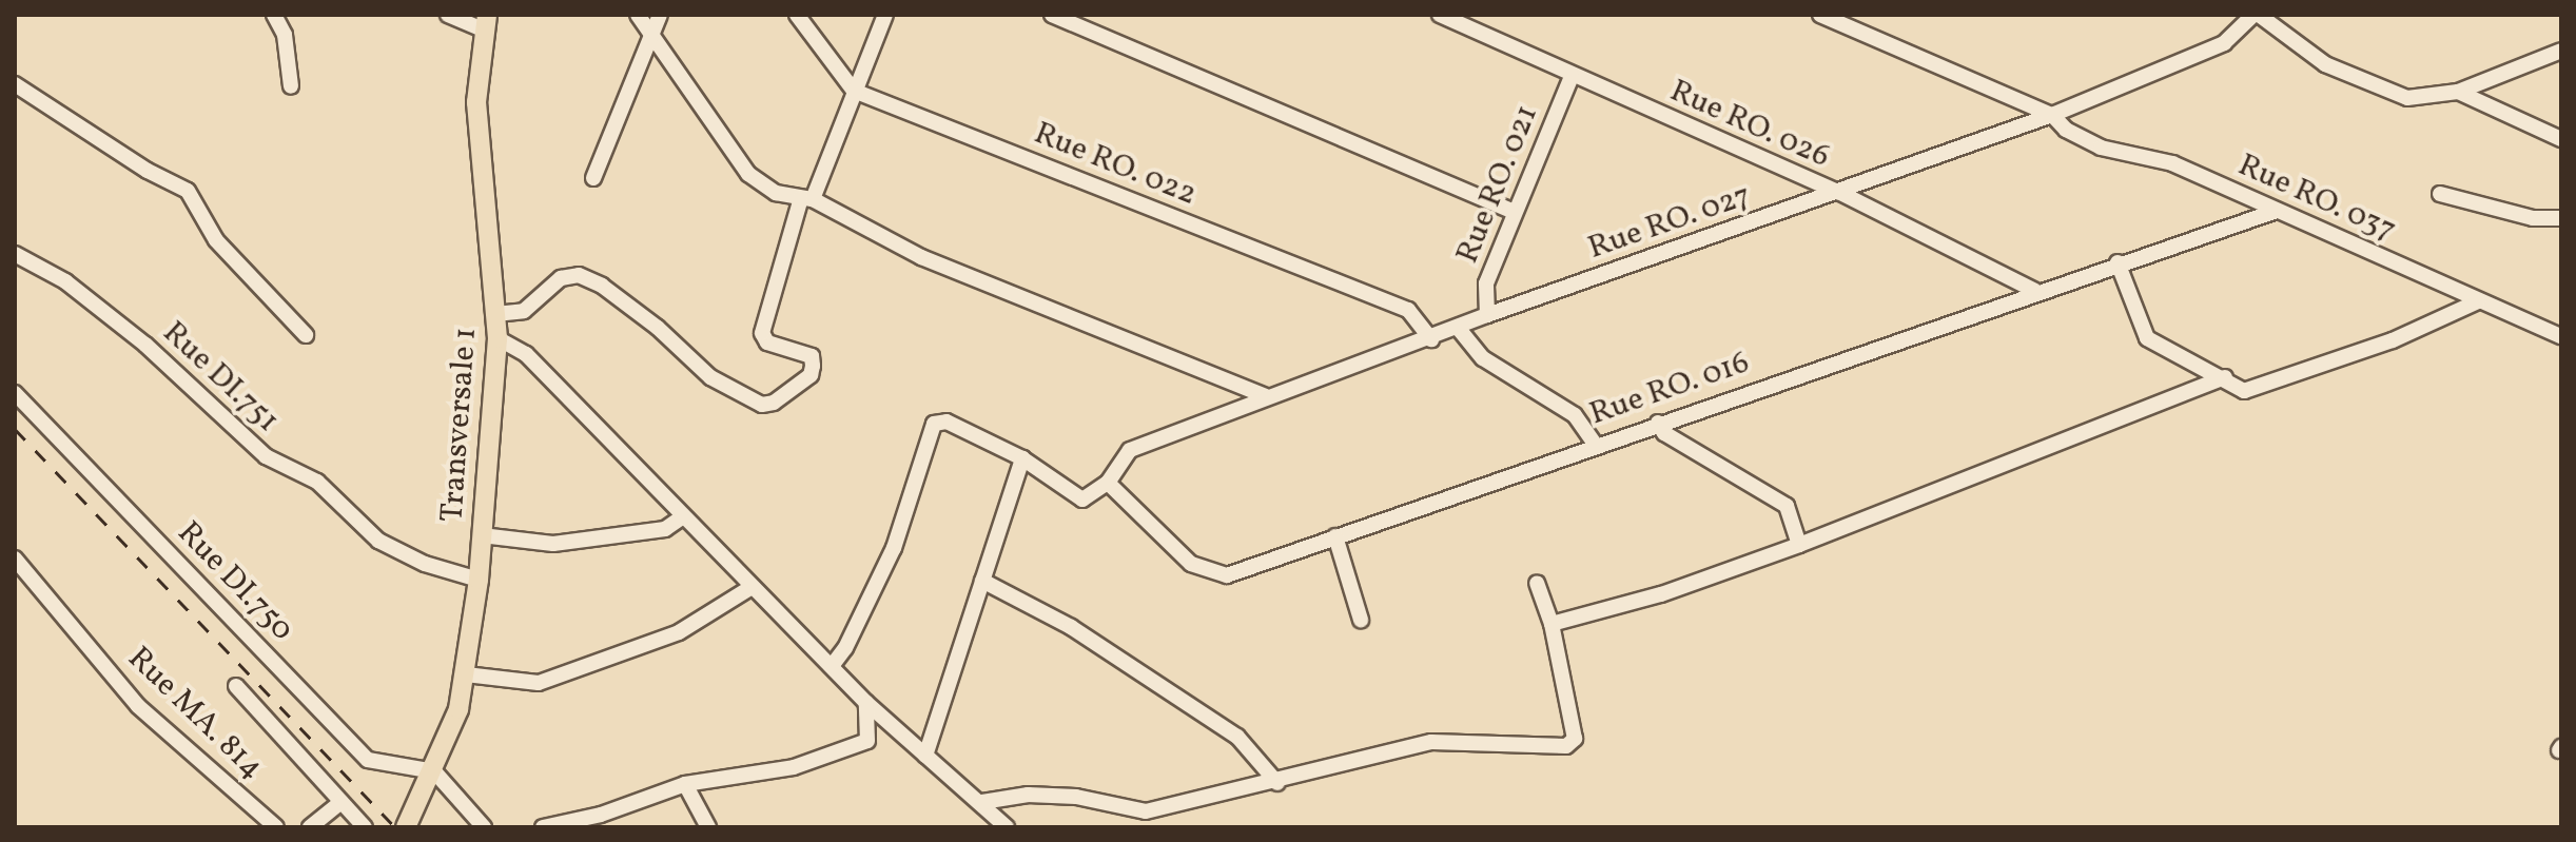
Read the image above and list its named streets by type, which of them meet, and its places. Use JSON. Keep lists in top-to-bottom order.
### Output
{
  "streets": {
    "main road": ["Transversale 1"],
    "street": [
      "Rue RO. 026",
      "Rue RO. 022",
      "Rue RO. 021",
      "Rue RO. 037",
      "Rue RO. 027",
      "Rue DI.751",
      "Rue RO. 016",
      "Rue DI.750",
      "Rue MA. 814"
    ]
  },
  "crossings": [
    ["Rue RO. 026", "Rue RO. 021"],
    ["Rue RO. 026", "Rue RO. 027"],
    ["Rue RO. 026", "Rue RO. 016"],
    ["Rue RO. 022", "Rue RO. 027"],
    ["Rue RO. 021", "Rue RO. 027"],
    ["Rue RO. 037", "Rue RO. 027"],
    ["Rue RO. 037", "Rue RO. 016"],
    ["Rue RO. 027", "Rue RO. 016"],
    ["Rue DI.751", "Transversale 1"],
    ["Transversale 1", "Rue DI.750"]
  ]
}
